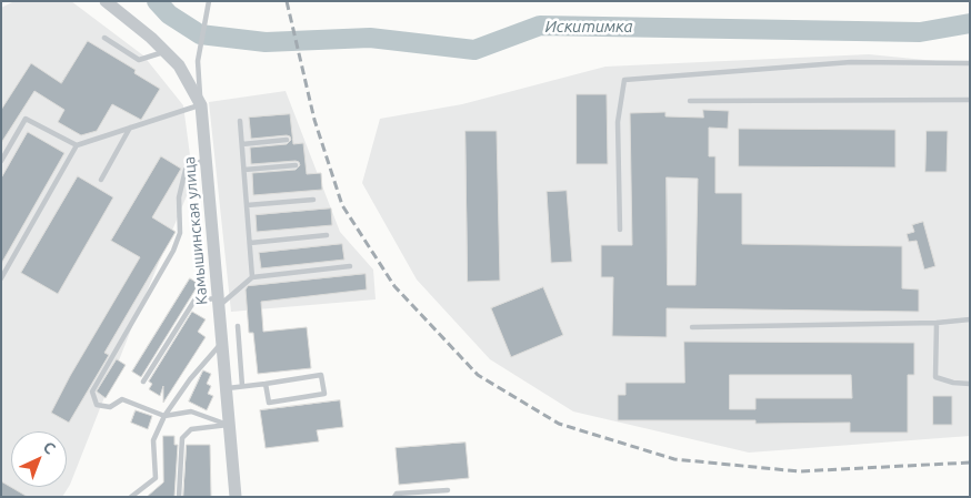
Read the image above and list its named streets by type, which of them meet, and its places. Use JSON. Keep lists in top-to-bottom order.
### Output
{
  "streets": {
    "street": ["Камышинская улица"]
  },
  "water": ["Искитимка"],
  "north": "top right"
}
